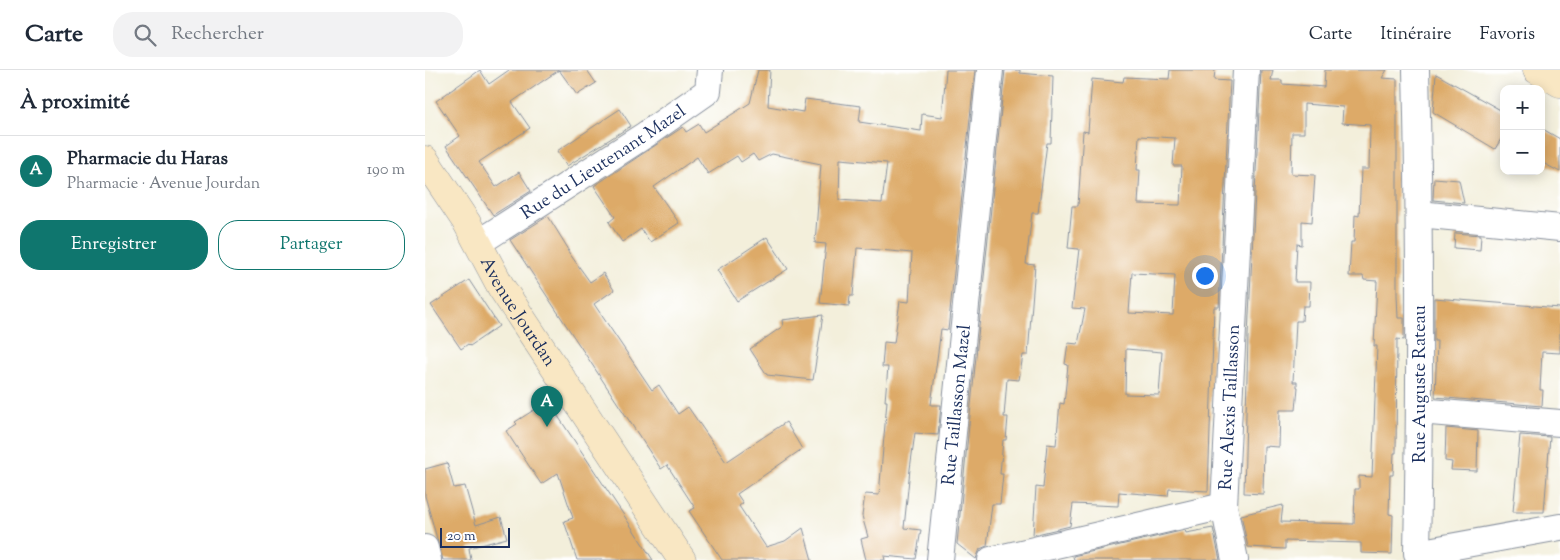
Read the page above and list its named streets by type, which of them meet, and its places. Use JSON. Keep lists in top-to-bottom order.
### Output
{
  "streets": {
    "main road": ["Avenue Jourdan"],
    "street": [
      "Rue du Lieutenant Mazel",
      "Rue Auguste Rateau",
      "Rue Taillasson Mazel",
      "Rue Alexis Taillasson"
    ]
  },
  "crossings": [
    ["Rue du Lieutenant Mazel", "Avenue Jourdan"]
  ],
  "scale_bar": "20 m",
  "page": {
    "header": "Carte",
    "search": "Rechercher",
    "nav": ["Carte", "Itinéraire", "Favoris"],
    "heading": "À proximité",
    "map_buttons": ["+", "−"],
    "list": [
      {
        "mark": "A",
        "name": "Pharmacie du Haras",
        "note": "Pharmacie · Avenue Jourdan",
        "value": "190 m"
      }
    ],
    "buttons": ["Enregistrer", "Partager"],
    "pins": "A",
    "scale": "20 m"
  }
}
